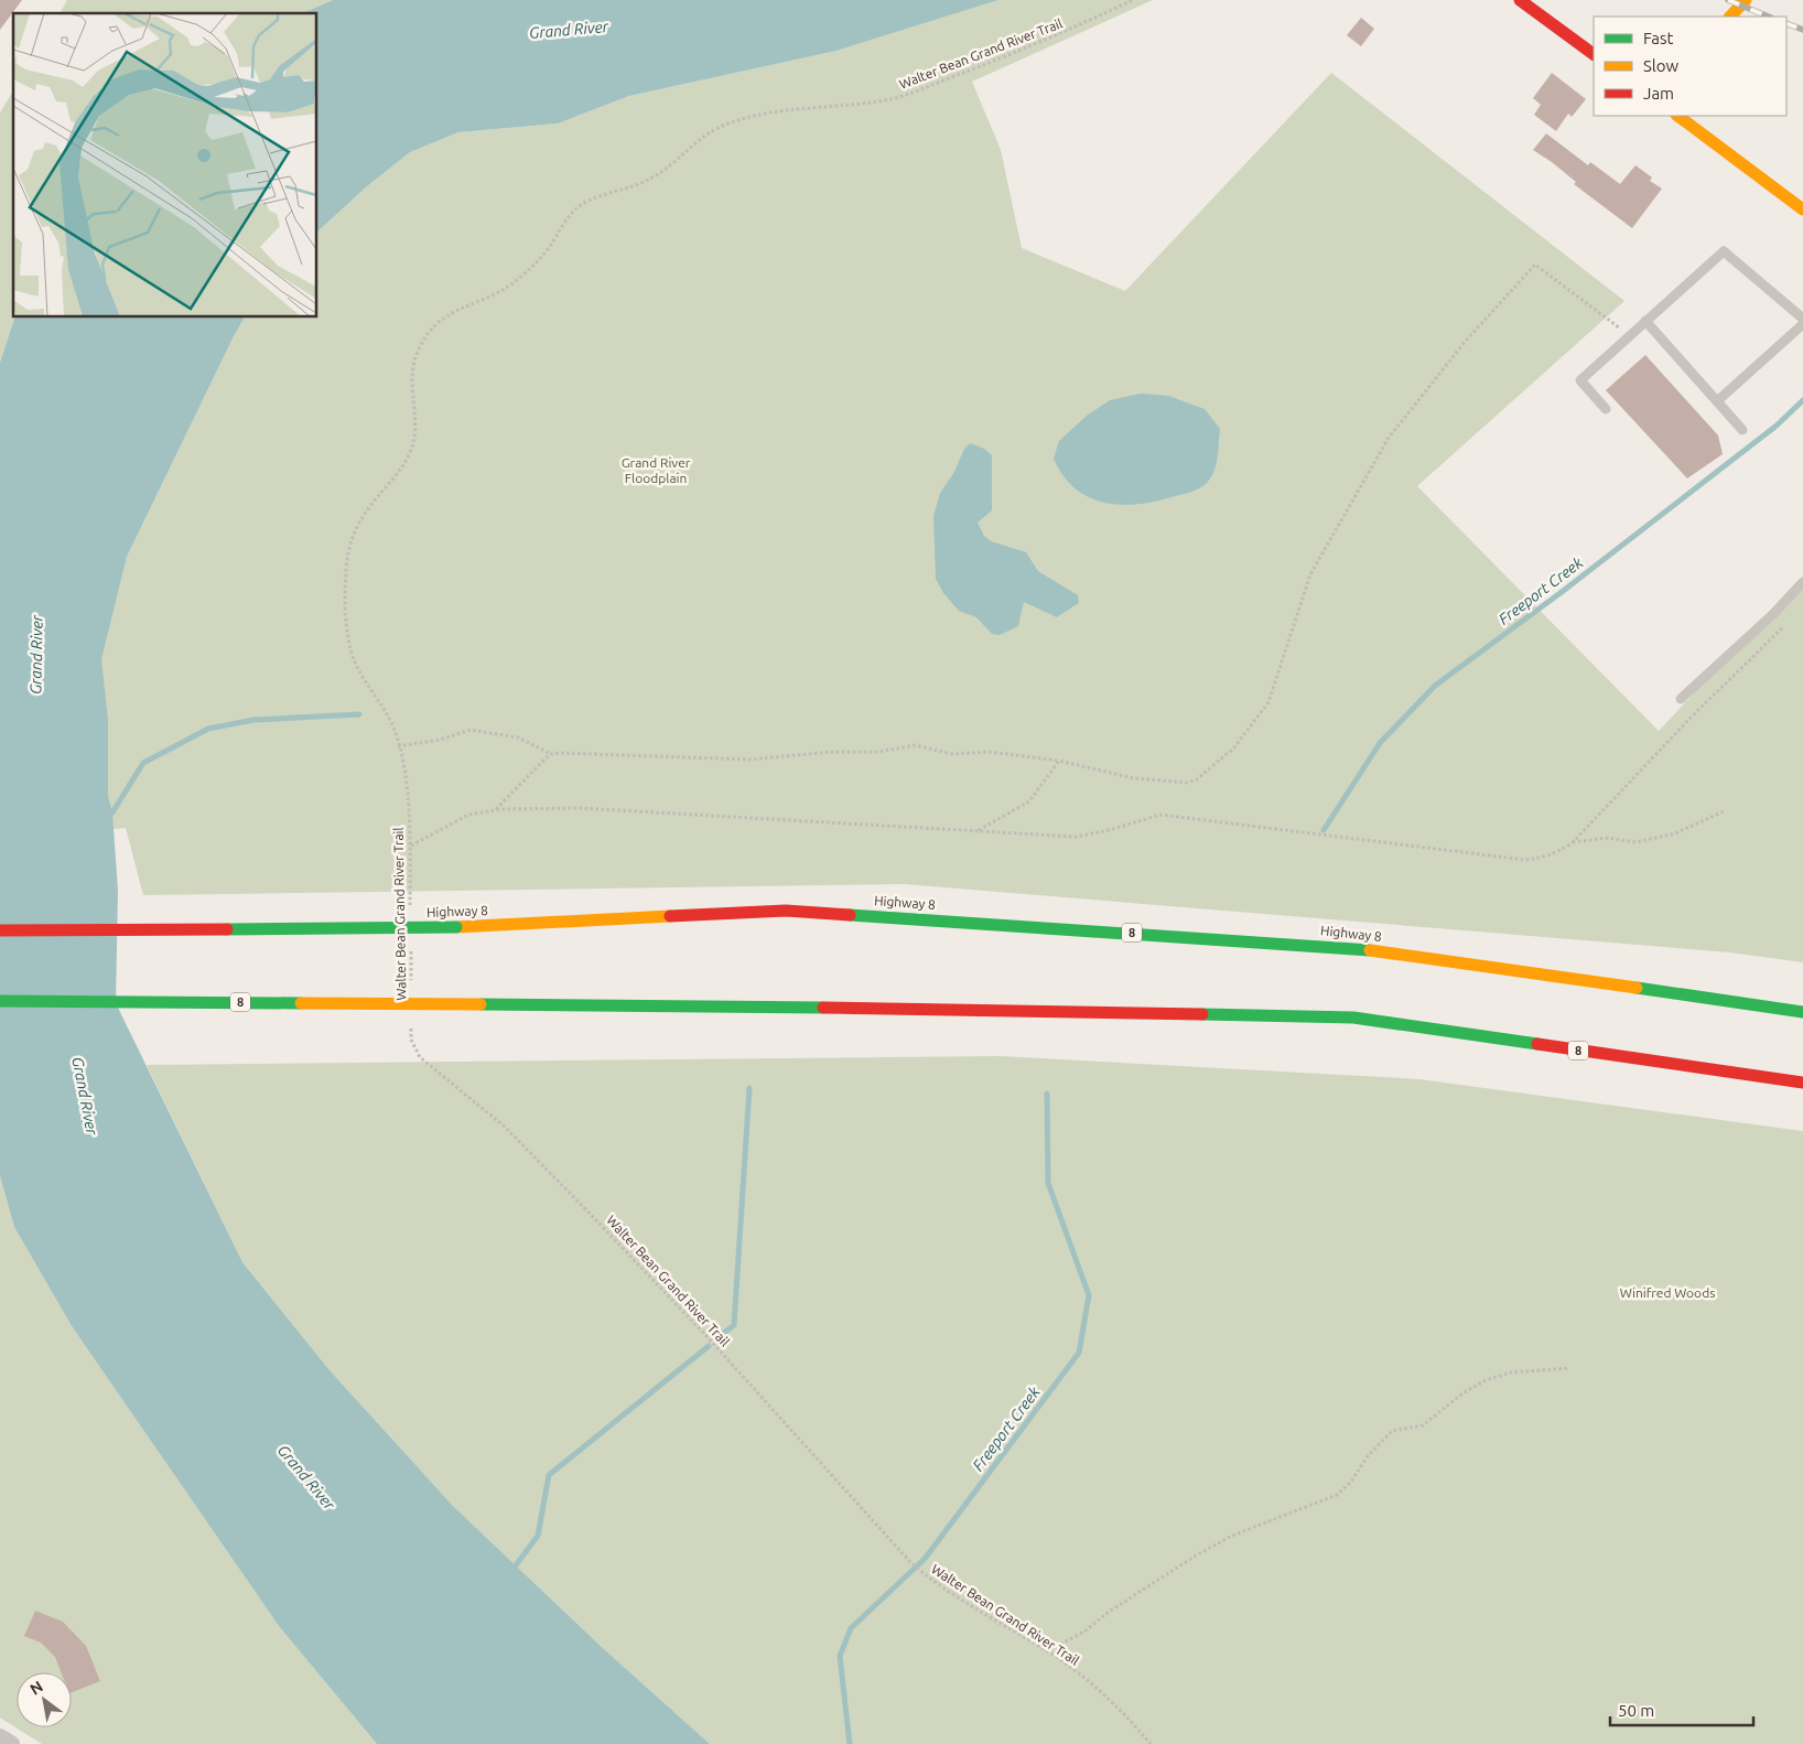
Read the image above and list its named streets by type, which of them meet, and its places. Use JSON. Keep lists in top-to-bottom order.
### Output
{
  "streets": {
    "main road": ["Highway 8", "8"],
    "path": ["Walter Bean Grand River Trail"]
  },
  "water": ["Grand River", "Freeport Creek"],
  "parks": ["Grand River Floodplain", "Winifred Woods"],
  "legend": ["Fast", "Slow", "Jam"],
  "scale_bar": "50 m",
  "north": "top left"
}
